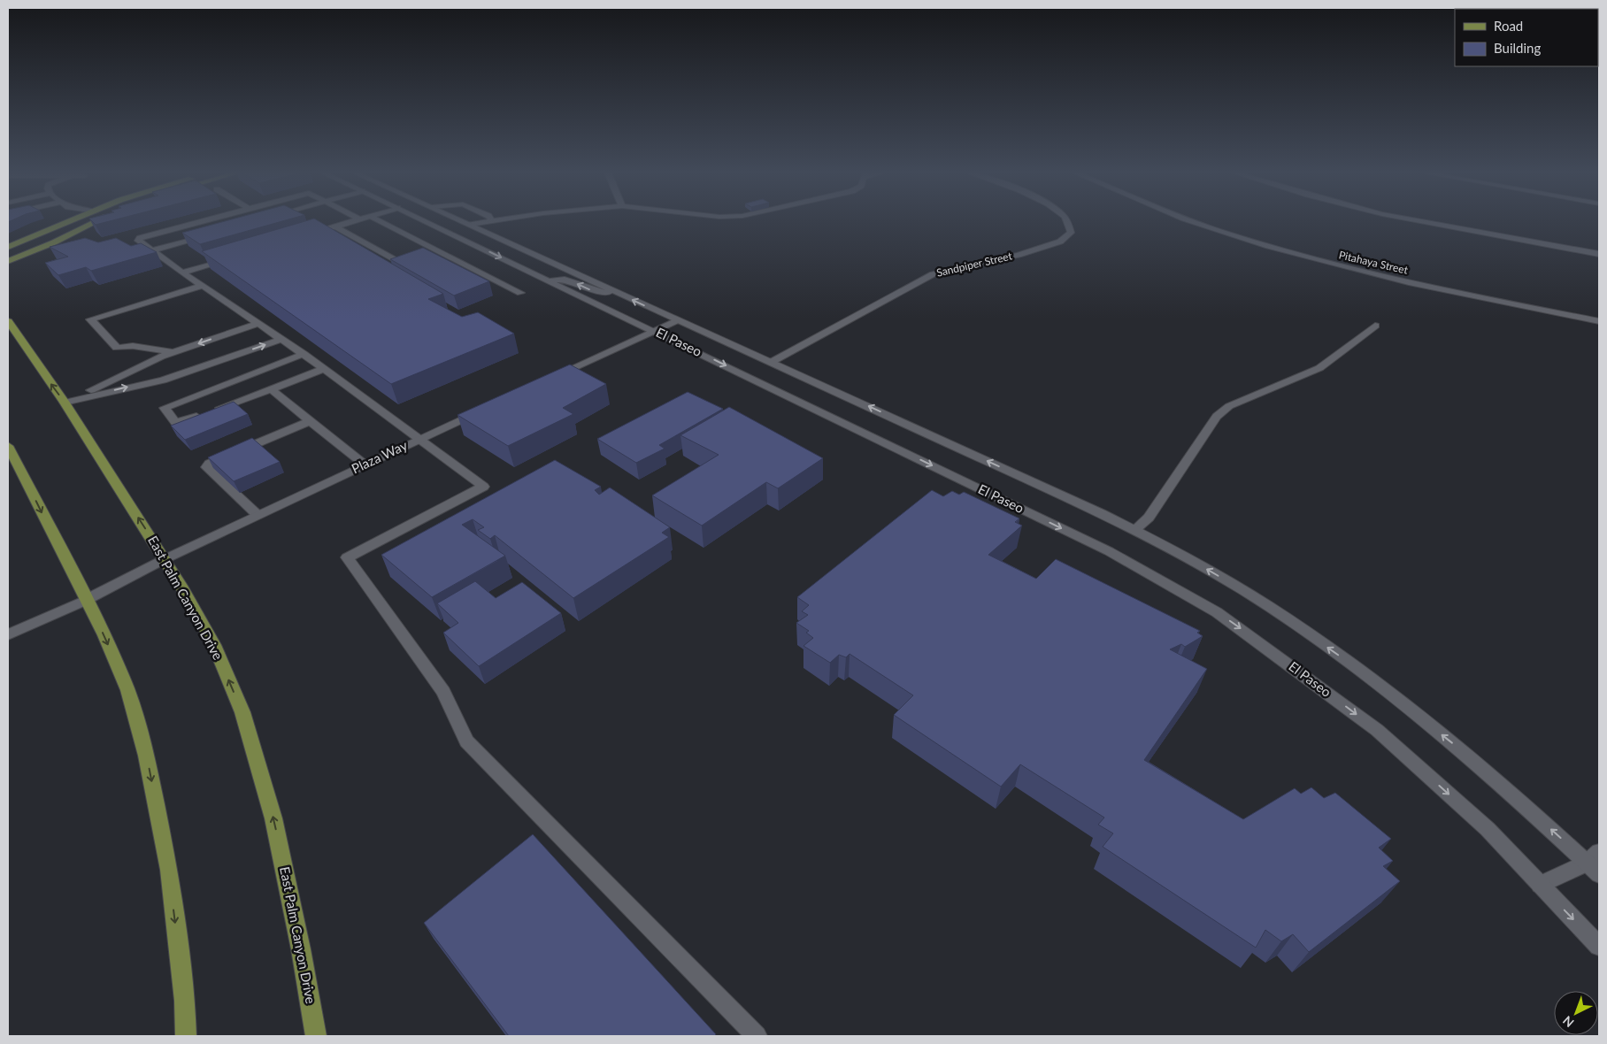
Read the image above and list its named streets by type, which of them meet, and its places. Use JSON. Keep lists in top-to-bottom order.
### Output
{
  "streets": {
    "main road": ["East Palm Canyon Drive"],
    "street": [
      "Pitahaya Street",
      "Sandpiper Street",
      "El Paseo",
      "Plaza Way"
    ]
  },
  "crossings": [
    ["Sandpiper Street", "El Paseo"],
    ["Plaza Way", "East Palm Canyon Drive"]
  ],
  "legend": ["Road", "Building"],
  "north": "bottom left"
}
